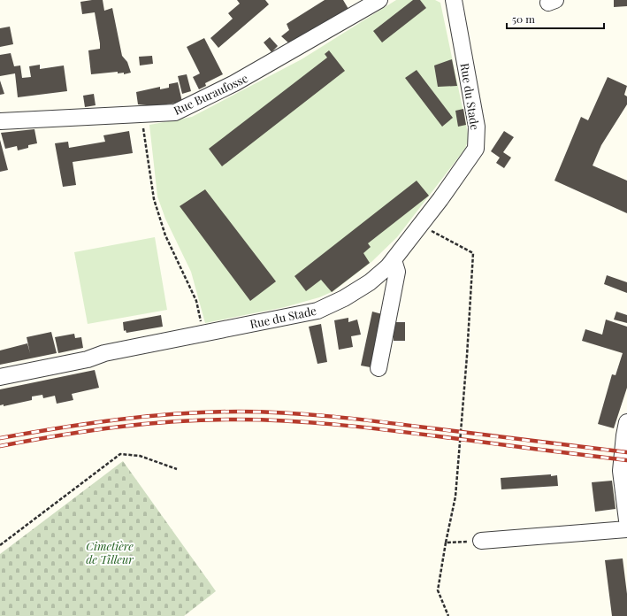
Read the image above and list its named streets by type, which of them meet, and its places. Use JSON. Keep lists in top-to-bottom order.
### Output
{
  "streets": {
    "street": ["Rue Buraufosse", "Rue du Stade"]
  },
  "parks": ["Cimetière de Tilleur"],
  "scale_bar": "50 m"
}
